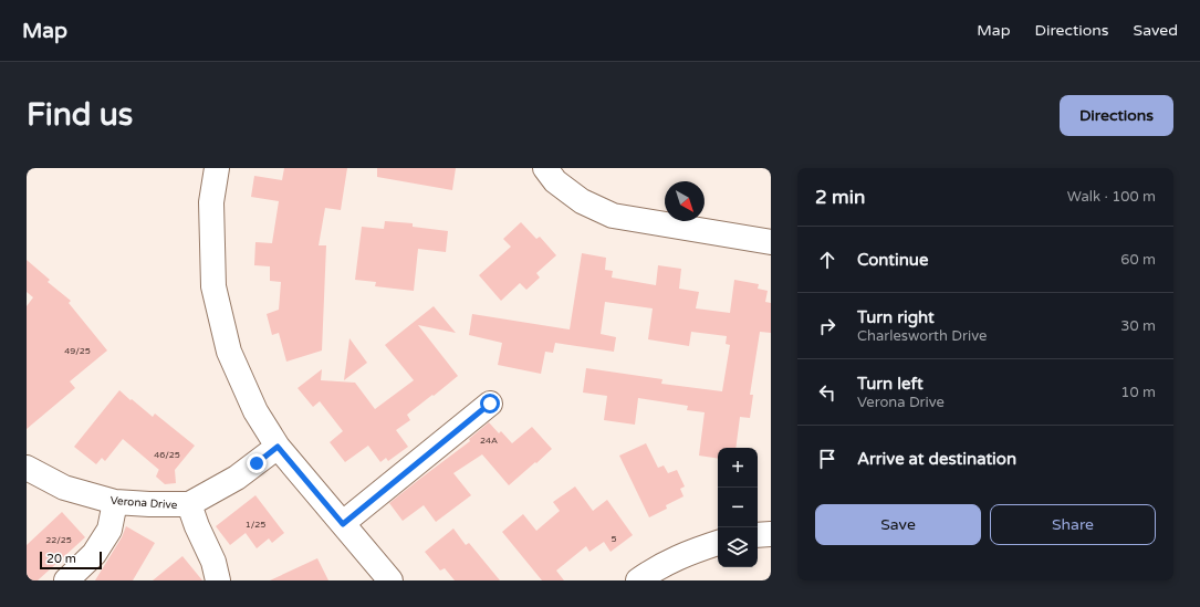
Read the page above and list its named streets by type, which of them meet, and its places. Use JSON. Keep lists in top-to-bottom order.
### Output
{
  "streets": {
    "street": ["Verona Drive"]
  },
  "house_numbers": [
    "49/25",
    "24A",
    "46/25",
    "1/25",
    "5",
    "22/25"
  ],
  "scale_bar": "20 m",
  "north": "bottom right",
  "page": {
    "header": "Map",
    "nav": ["Map", "Directions", "Saved"],
    "buttons": [
      "Directions",
      ["Save", "Share"]
    ],
    "title": "Find us",
    "heading": ["2 min", "Walk · 100 m"],
    "list": [
      ["Continue", "60 m"],
      ["Turn right", "Charlesworth Drive", "30 m"],
      ["Turn left", "Verona Drive", "10 m"],
      "Arrive at destination"
    ],
    "map_buttons": ["+", "−"],
    "scale": "20 m"
  }
}
